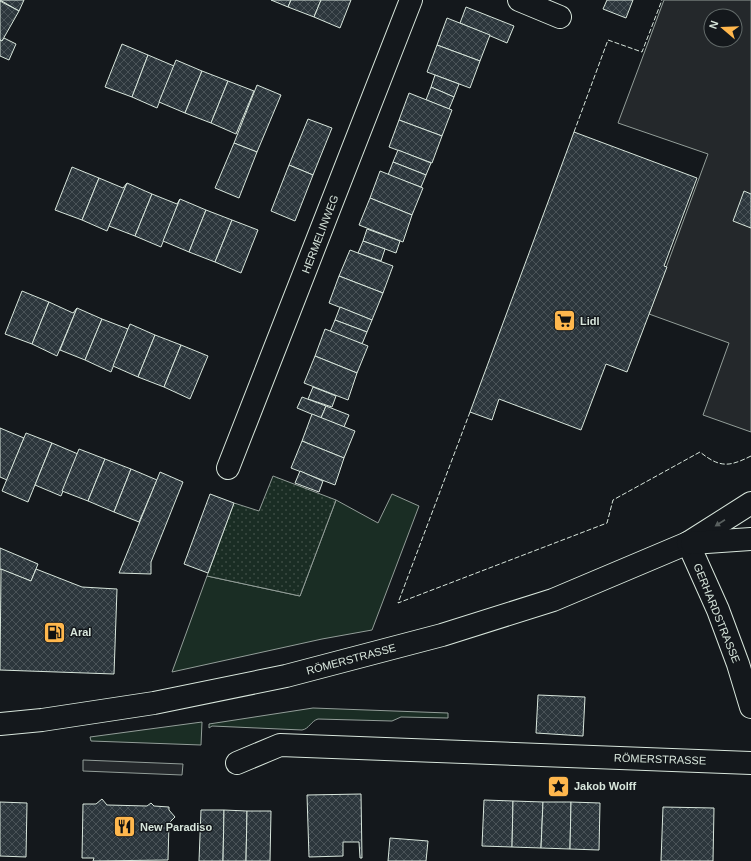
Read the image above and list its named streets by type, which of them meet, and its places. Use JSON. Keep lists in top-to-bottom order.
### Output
{
  "streets": {
    "main road": ["HERMELINWEG", "GERHARDSTRASSE", "RÖMERSTRASSE"]
  },
  "crossings": [
    ["GERHARDSTRASSE", "RÖMERSTRASSE"]
  ],
  "places": {
    "supermarket": ["Lidl"],
    "fuel station": ["Aral"],
    "place": ["Jakob Wolff"],
    "restaurant": ["New Paradiso"]
  },
  "north": "left"
}
